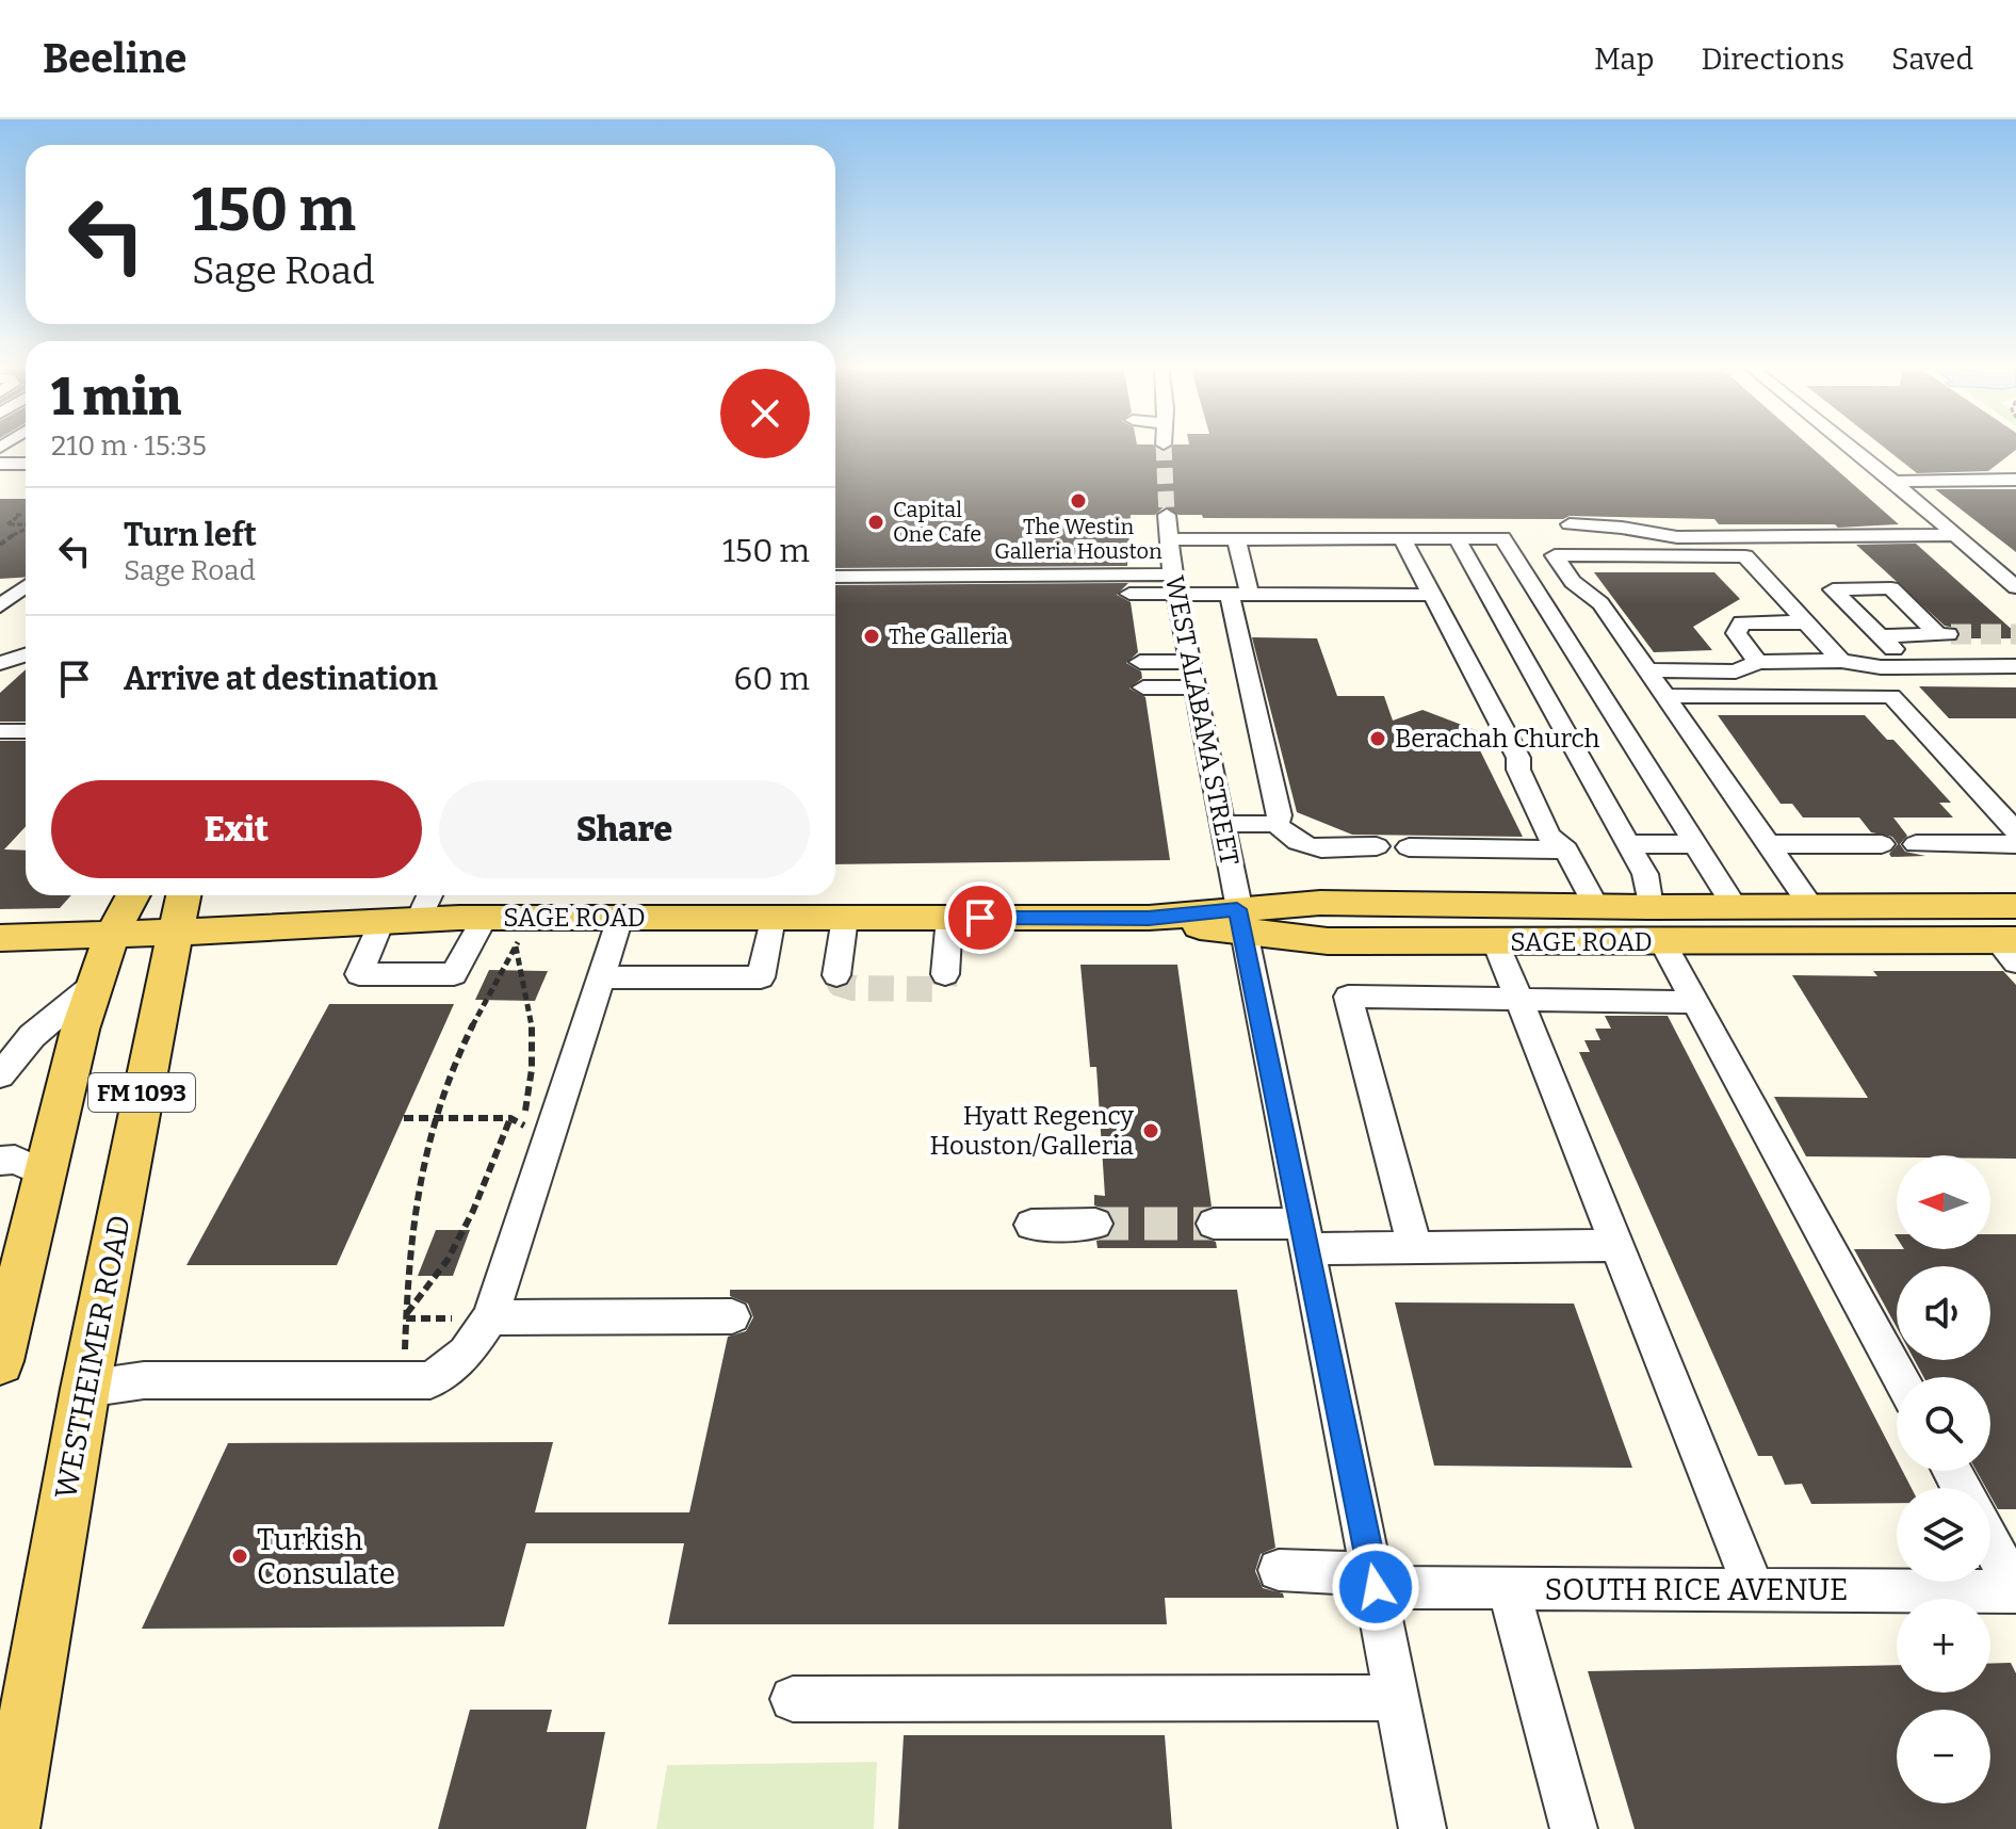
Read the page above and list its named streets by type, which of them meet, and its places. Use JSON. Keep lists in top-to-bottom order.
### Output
{
  "streets": {
    "main road": ["SAGE ROAD", "FM 1093", "WESTHEIMER ROAD"],
    "street": ["WEST ALABAMA STREET", "SOUTH RICE AVENUE"]
  },
  "crossings": [
    ["WEST ALABAMA STREET", "SAGE ROAD"],
    ["WEST ALABAMA STREET", "SOUTH RICE AVENUE"],
    ["SAGE ROAD", "FM 1093"],
    ["SAGE ROAD", "WESTHEIMER ROAD"]
  ],
  "places": [
    "The Westin Galleria Houston",
    "Capital One Cafe",
    "The Galleria",
    "Berachah Church",
    "Hyatt Regency Houston/Galleria",
    "Turkish Consulate"
  ],
  "north": "left",
  "page": {
    "header": "Beeline",
    "nav": ["Map", "Directions", "Saved"],
    "turn": ["150 m", "Sage Road"],
    "heading": ["1 min", "210 m · 15:35"],
    "list": [
      {
        "name": "Turn left",
        "note": "Sage Road",
        "value": "150 m"
      },
      {
        "name": "Arrive at destination",
        "value": "60 m"
      }
    ],
    "buttons": ["Exit", "Share"],
    "map_buttons": ["+", "−"]
  }
}
